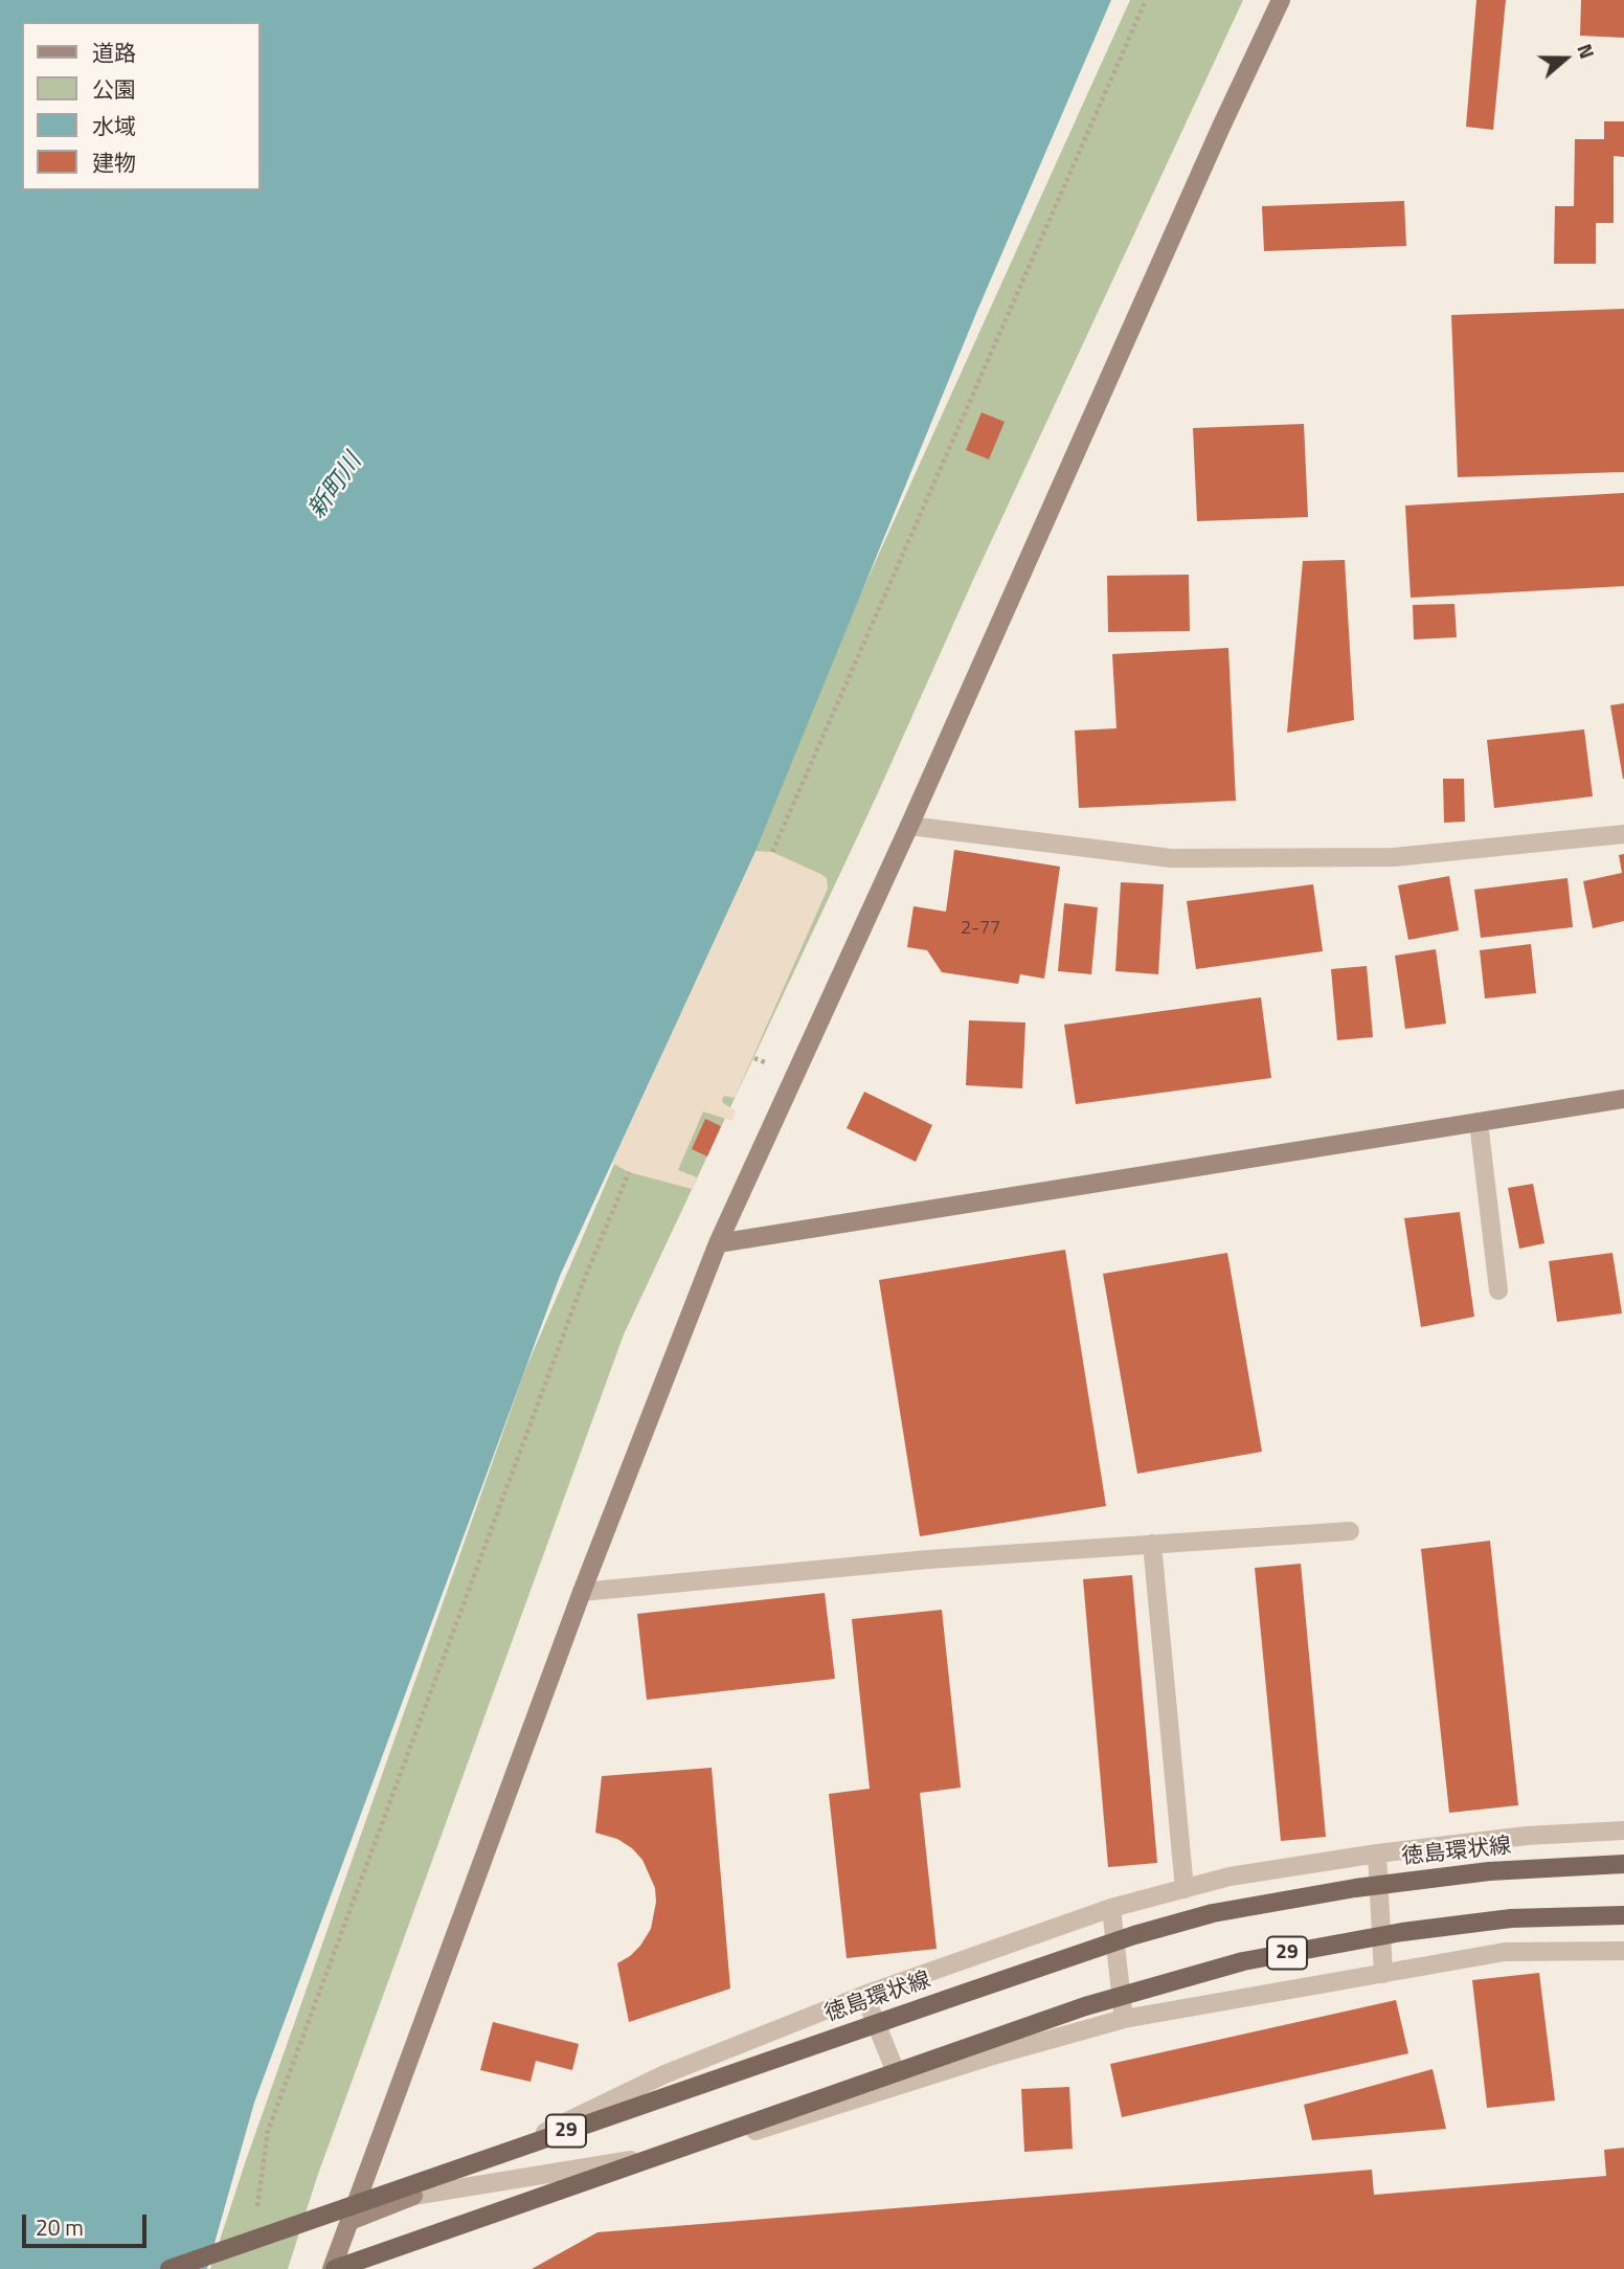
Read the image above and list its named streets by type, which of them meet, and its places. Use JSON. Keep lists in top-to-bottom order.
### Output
{
  "streets": {
    "main road": ["徳島環状線", "29"]
  },
  "water": ["新町川"],
  "house_numbers": ["2-77"],
  "legend": [
    "道路",
    "公園",
    "水域",
    "建物"
  ],
  "scale_bar": "20 m",
  "north": "right"
}
